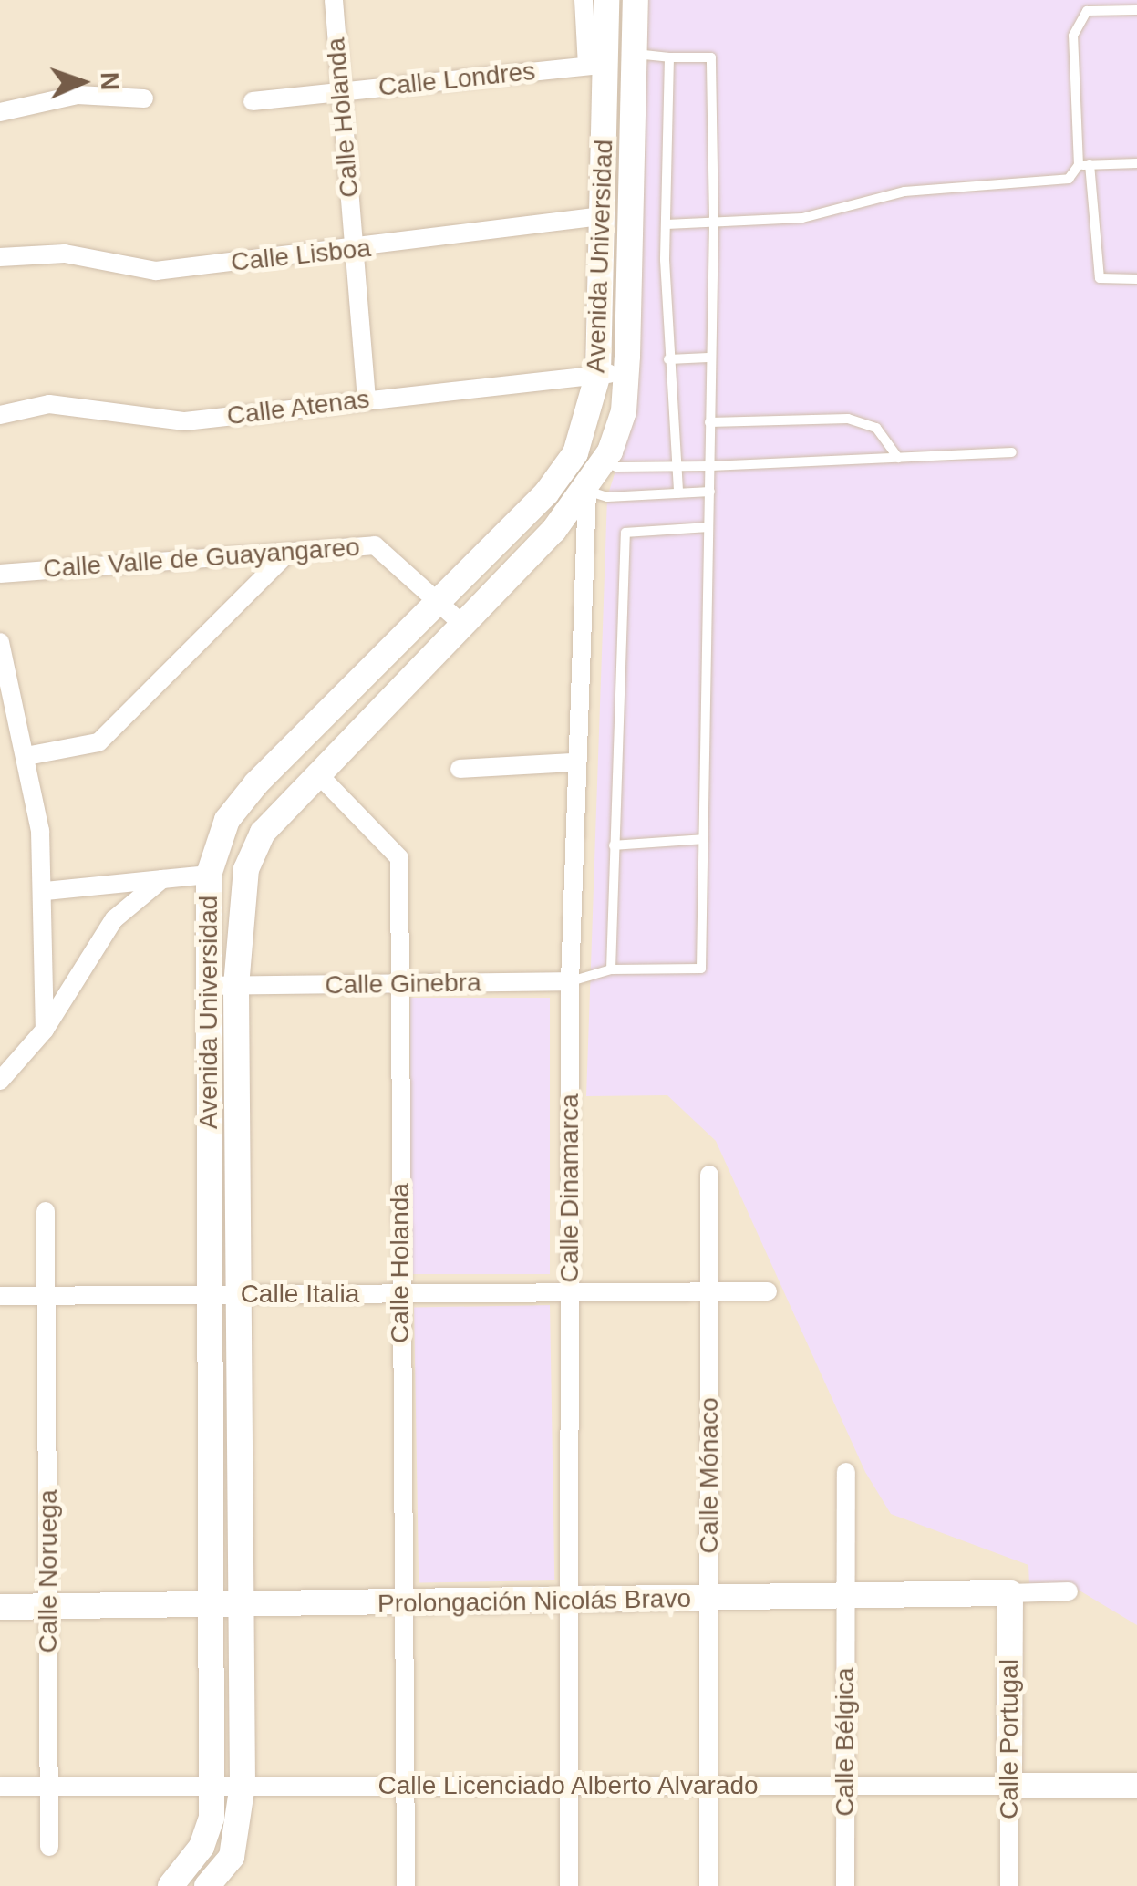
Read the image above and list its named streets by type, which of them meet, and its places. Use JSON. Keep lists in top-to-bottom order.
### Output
{
  "streets": {
    "street": [
      "Calle Londres",
      "Calle Holanda",
      "Calle Lisboa",
      "Avenida Universidad",
      "Calle Atenas",
      "Calle Valle de Guayangareo",
      "Calle Ginebra",
      "Calle Dinamarca",
      "Calle Italia",
      "Calle Mónaco",
      "Calle Noruega",
      "Prolongación Nicolás Bravo",
      "Calle Portugal",
      "Calle Bélgica",
      "Calle Licenciado Alberto Alvarado"
    ]
  },
  "crossings": [
    ["Calle Londres", "Calle Holanda"],
    ["Calle Londres", "Avenida Universidad"],
    ["Calle Holanda", "Calle Lisboa"],
    ["Calle Holanda", "Avenida Universidad"],
    ["Calle Holanda", "Calle Atenas"],
    ["Calle Holanda", "Calle Ginebra"],
    ["Calle Holanda", "Calle Italia"],
    ["Calle Holanda", "Prolongación Nicolás Bravo"],
    ["Calle Holanda", "Calle Licenciado Alberto Alvarado"],
    ["Calle Lisboa", "Avenida Universidad"],
    ["Avenida Universidad", "Calle Atenas"],
    ["Avenida Universidad", "Calle Valle de Guayangareo"],
    ["Avenida Universidad", "Calle Ginebra"],
    ["Avenida Universidad", "Calle Dinamarca"],
    ["Avenida Universidad", "Calle Italia"],
    ["Avenida Universidad", "Prolongación Nicolás Bravo"],
    ["Avenida Universidad", "Calle Licenciado Alberto Alvarado"],
    ["Calle Ginebra", "Calle Dinamarca"],
    ["Calle Dinamarca", "Calle Italia"],
    ["Calle Dinamarca", "Prolongación Nicolás Bravo"],
    ["Calle Dinamarca", "Calle Licenciado Alberto Alvarado"],
    ["Calle Italia", "Calle Mónaco"],
    ["Calle Italia", "Calle Noruega"],
    ["Calle Mónaco", "Prolongación Nicolás Bravo"],
    ["Calle Mónaco", "Calle Licenciado Alberto Alvarado"],
    ["Calle Noruega", "Prolongación Nicolás Bravo"],
    ["Calle Noruega", "Calle Licenciado Alberto Alvarado"],
    ["Prolongación Nicolás Bravo", "Calle Portugal"],
    ["Prolongación Nicolás Bravo", "Calle Bélgica"],
    ["Calle Portugal", "Calle Licenciado Alberto Alvarado"],
    ["Calle Bélgica", "Calle Licenciado Alberto Alvarado"]
  ],
  "north": "right"
}
